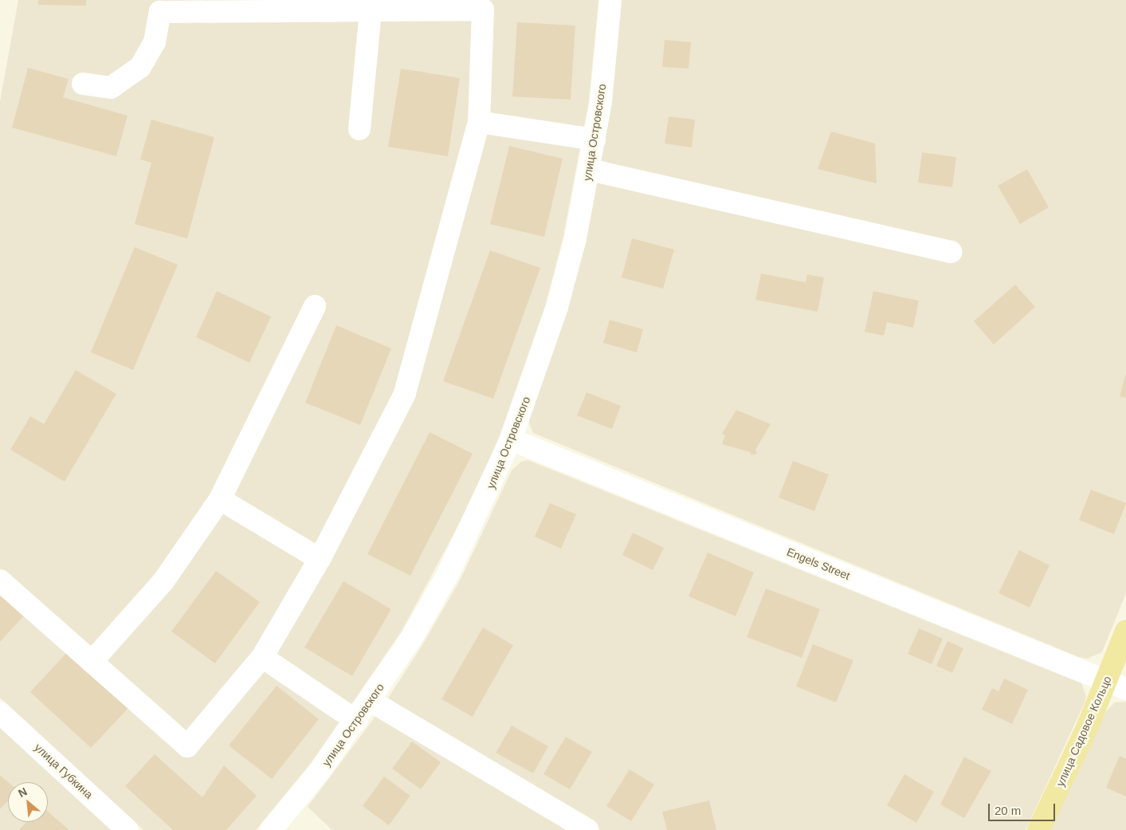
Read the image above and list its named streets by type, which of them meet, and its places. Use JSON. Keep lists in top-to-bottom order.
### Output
{
  "streets": {
    "main road": ["улица Садовое Кольцо"],
    "street": ["улица Островского", "Engels Street", "улица Губкина"]
  },
  "crossings": [
    ["улица Островского", "Engels Street"],
    ["Engels Street", "улица Садовое Кольцо"]
  ],
  "scale_bar": "20 m",
  "north": "top left"
}
